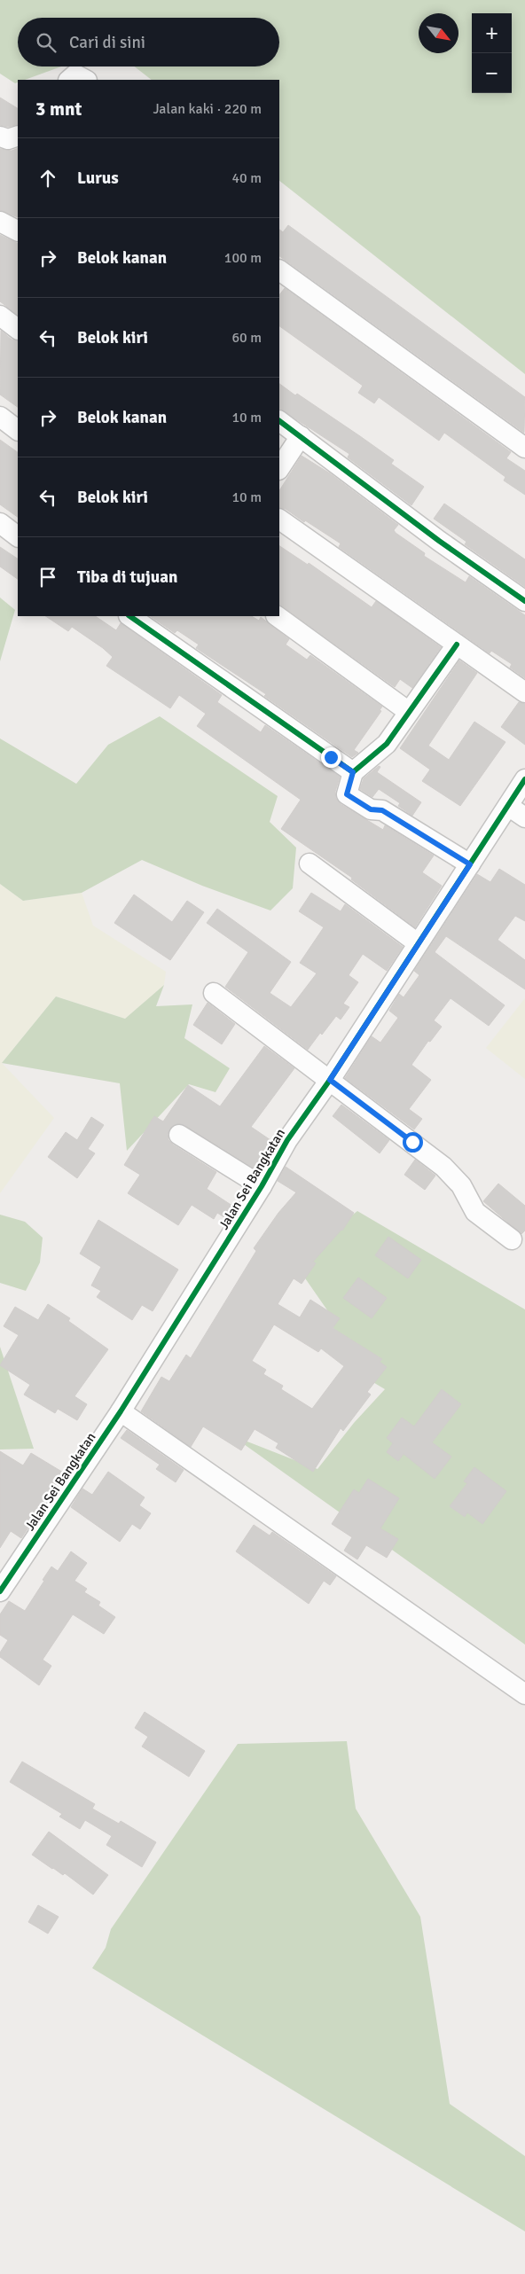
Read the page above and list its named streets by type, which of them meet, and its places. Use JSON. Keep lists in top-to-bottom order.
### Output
{
  "streets": {
    "street": ["Jalan Sei Bangkatan"]
  },
  "north": "bottom right",
  "page": {
    "map_buttons": ["+", "−"],
    "search": "Cari di sini",
    "heading": ["3 mnt", "Jalan kaki · 220 m"],
    "list": [
      ["Lurus", "40 m"],
      ["Belok kanan", "100 m"],
      ["Belok kiri", "60 m"],
      ["Belok kanan", "10 m"],
      ["Belok kiri", "10 m"],
      "Tiba di tujuan"
    ]
  }
}
